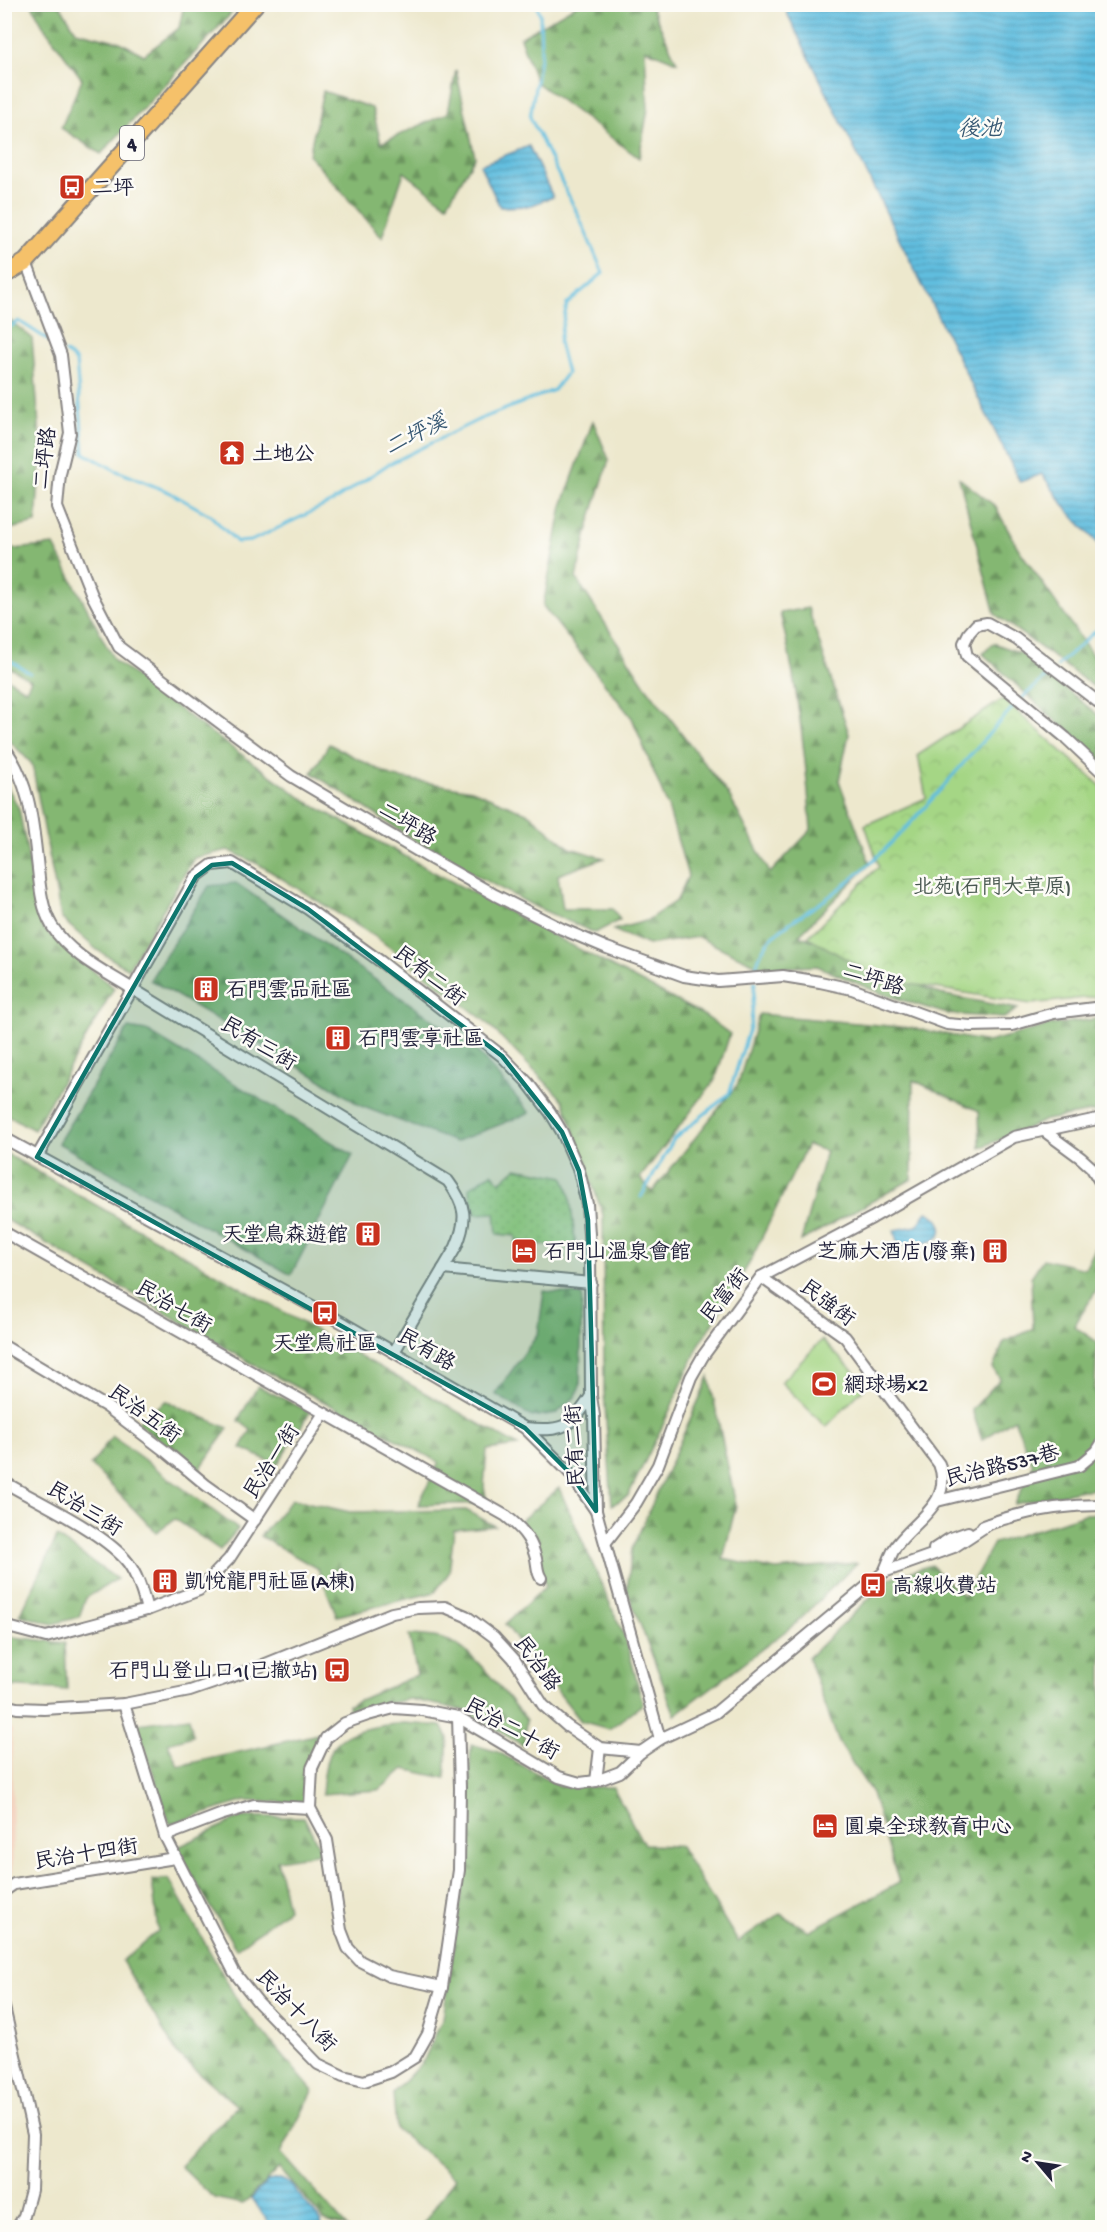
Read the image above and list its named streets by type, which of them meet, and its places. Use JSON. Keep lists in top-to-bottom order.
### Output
{
  "streets": {
    "main road": ["4"],
    "street": [
      "二坪路",
      "民有二街",
      "民有三街",
      "民富街",
      "民強街",
      "民治七街",
      "民有路",
      "民治五街",
      "民治一街",
      "民治路537巷",
      "民治三街",
      "民治路",
      "民治二十街",
      "民治十四街",
      "民治十八街"
    ]
  },
  "crossings": [
    ["4", "二坪路"],
    ["民有二街", "民有三街"],
    ["民有二街", "民有路"],
    ["民有三街", "民有路"],
    ["民富街", "民強街"],
    ["民富街", "民有路"],
    ["民強街", "民治路537巷"],
    ["民治七街", "民治一街"],
    ["民治五街", "民治一街"],
    ["民治一街", "民治三街"],
    ["民治路", "民治二十街"],
    ["民治路", "民治十八街"],
    ["民治二十街", "民治十八街"],
    ["民治十四街", "民治十八街"]
  ],
  "water": ["後池", "二坪溪"],
  "parks": ["北苑(石門大草原)"],
  "places": {
    "bus stop": [
      "二坪",
      "天堂鳥社區",
      "高線收費站",
      "石門山登山口1(已撤站)"
    ],
    "temple": ["土地公"],
    "building": [
      "石門雲品社區",
      "石門雲享社區",
      "天堂鳥森遊館",
      "芝麻大酒店(廢棄)",
      "凱悅龍門社區(A棟)"
    ],
    "hotel": ["石門山溫泉會館", "圓桌全球教育中心"],
    "sports": ["網球場x2"]
  },
  "north": "top left"
}
